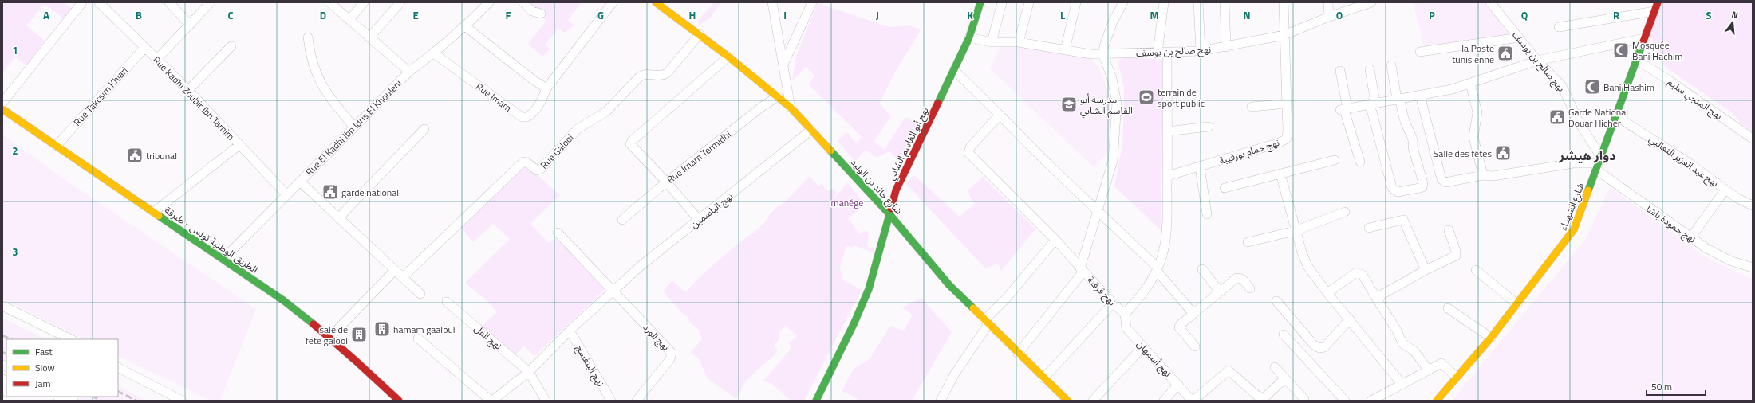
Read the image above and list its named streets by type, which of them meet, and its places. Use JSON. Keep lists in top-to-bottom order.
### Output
{
  "streets": {
    "street": [
      "نهج صالح بن يوسف",
      "Rue Takcsim Khiari",
      "Rue Imam",
      "Rue Kadhi Zoubir Ibn Tamim",
      "نهج المنجي سليم",
      "Rue El Kadhi Ibn Idris El Khouleni",
      "نهج أبو القاسم الشابي",
      "Rue Galool",
      "نهج حمام بورقيبة",
      "Rue Imam Termidhi",
      "نهج عبد العزيز الثعالبي",
      "شارع خالد بن الوليد",
      "شارع الشهداء",
      "نهج الياسمين",
      "نهج حمودة باشا",
      "الطريق الوطنية تونس - طبرقة",
      "نهج قرقنة",
      "نهج الفل",
      "نهج الورد",
      "نهج أسمهان",
      "نهج البنفسج"
    ]
  },
  "crossings": [
    ["نهج صالح بن يوسف", "نهج أبو القاسم الشابي"],
    ["نهج صالح بن يوسف", "نهج حمام بورقيبة"],
    ["نهج صالح بن يوسف", "شارع الشهداء"],
    ["نهج صالح بن يوسف", "نهج حمودة باشا"],
    ["Rue Takcsim Khiari", "Rue Kadhi Zoubir Ibn Tamim"],
    ["Rue Takcsim Khiari", "الطريق الوطنية تونس - طبرقة"],
    ["Rue Imam", "Rue El Kadhi Ibn Idris El Khouleni"],
    ["Rue Kadhi Zoubir Ibn Tamim", "Rue El Kadhi Ibn Idris El Khouleni"],
    ["نهج المنجي سليم", "شارع الشهداء"],
    ["Rue El Kadhi Ibn Idris El Khouleni", "الطريق الوطنية تونس - طبرقة"],
    ["نهج أبو القاسم الشابي", "شارع خالد بن الوليد"],
    ["Rue Galool", "شارع خالد بن الوليد"],
    ["Rue Imam Termidhi", "شارع خالد بن الوليد"],
    ["نهج عبد العزيز الثعالبي", "شارع الشهداء"],
    ["شارع خالد بن الوليد", "نهج الياسمين"],
    ["شارع الشهداء", "نهج حمودة باشا"],
    ["نهج الياسمين", "نهج الفل"],
    ["نهج الياسمين", "نهج الورد"],
    ["نهج الياسمين", "نهج البنفسج"],
    ["نهج قرقنة", "نهج أسمهان"]
  ],
  "districts": ["دوار هيشر"],
  "parks": ["manége"],
  "places": {
    "mosque": ["Mosquée Bani Hachim", "Bani Hashim"],
    "public building": [
      "la Poste tunisienne",
      "Garde National Douar Hicher",
      "Salle des fêtes",
      "tribunal",
      "garde national"
    ],
    "sports": ["terrain de sport public"],
    "school or university": ["مدرسة أبو القاسم الشابي"],
    "building": ["hamam gaaloul", "sale de fete galool"]
  },
  "legend": ["Fast", "Slow", "Jam"],
  "scale_bar": "50 m",
  "north": "top",
  "grid": {
    "columns": [
      "A",
      "B",
      "C",
      "D",
      "E",
      "F",
      "G",
      "H",
      "I",
      "J",
      "K",
      "L",
      "M",
      "N",
      "O",
      "P",
      "Q",
      "R",
      "S"
    ],
    "rows": ["1", "2", "3"]
  }
}
